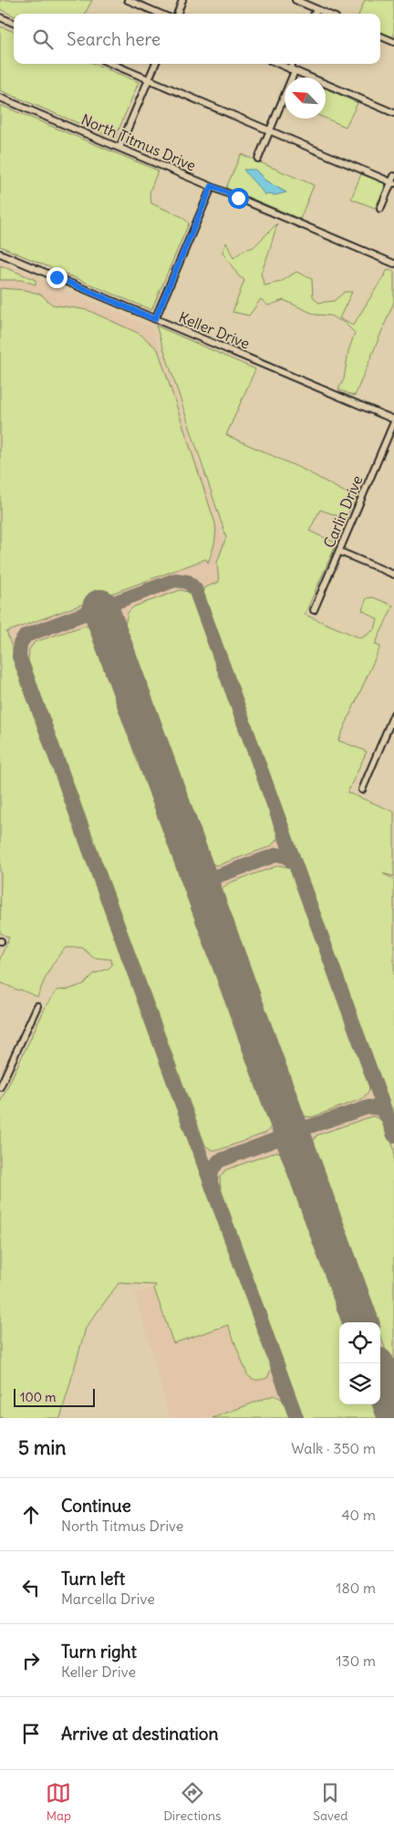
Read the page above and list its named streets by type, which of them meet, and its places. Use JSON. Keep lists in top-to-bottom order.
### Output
{
  "streets": {
    "street": ["North Titmus Drive", "Keller Drive", "Carlin Drive"]
  },
  "crossings": [
    ["Keller Drive", "Carlin Drive"]
  ],
  "scale_bar": "100 m",
  "north": "top left",
  "page": {
    "search": "Search here",
    "scale": "100 m",
    "heading": ["5 min", "Walk · 350 m"],
    "list": [
      ["Continue", "North Titmus Drive", "40 m"],
      ["Turn left", "Marcella Drive", "180 m"],
      ["Turn right", "Keller Drive", "130 m"],
      "Arrive at destination"
    ],
    "nav": ["Map", "Directions", "Saved"]
  }
}
